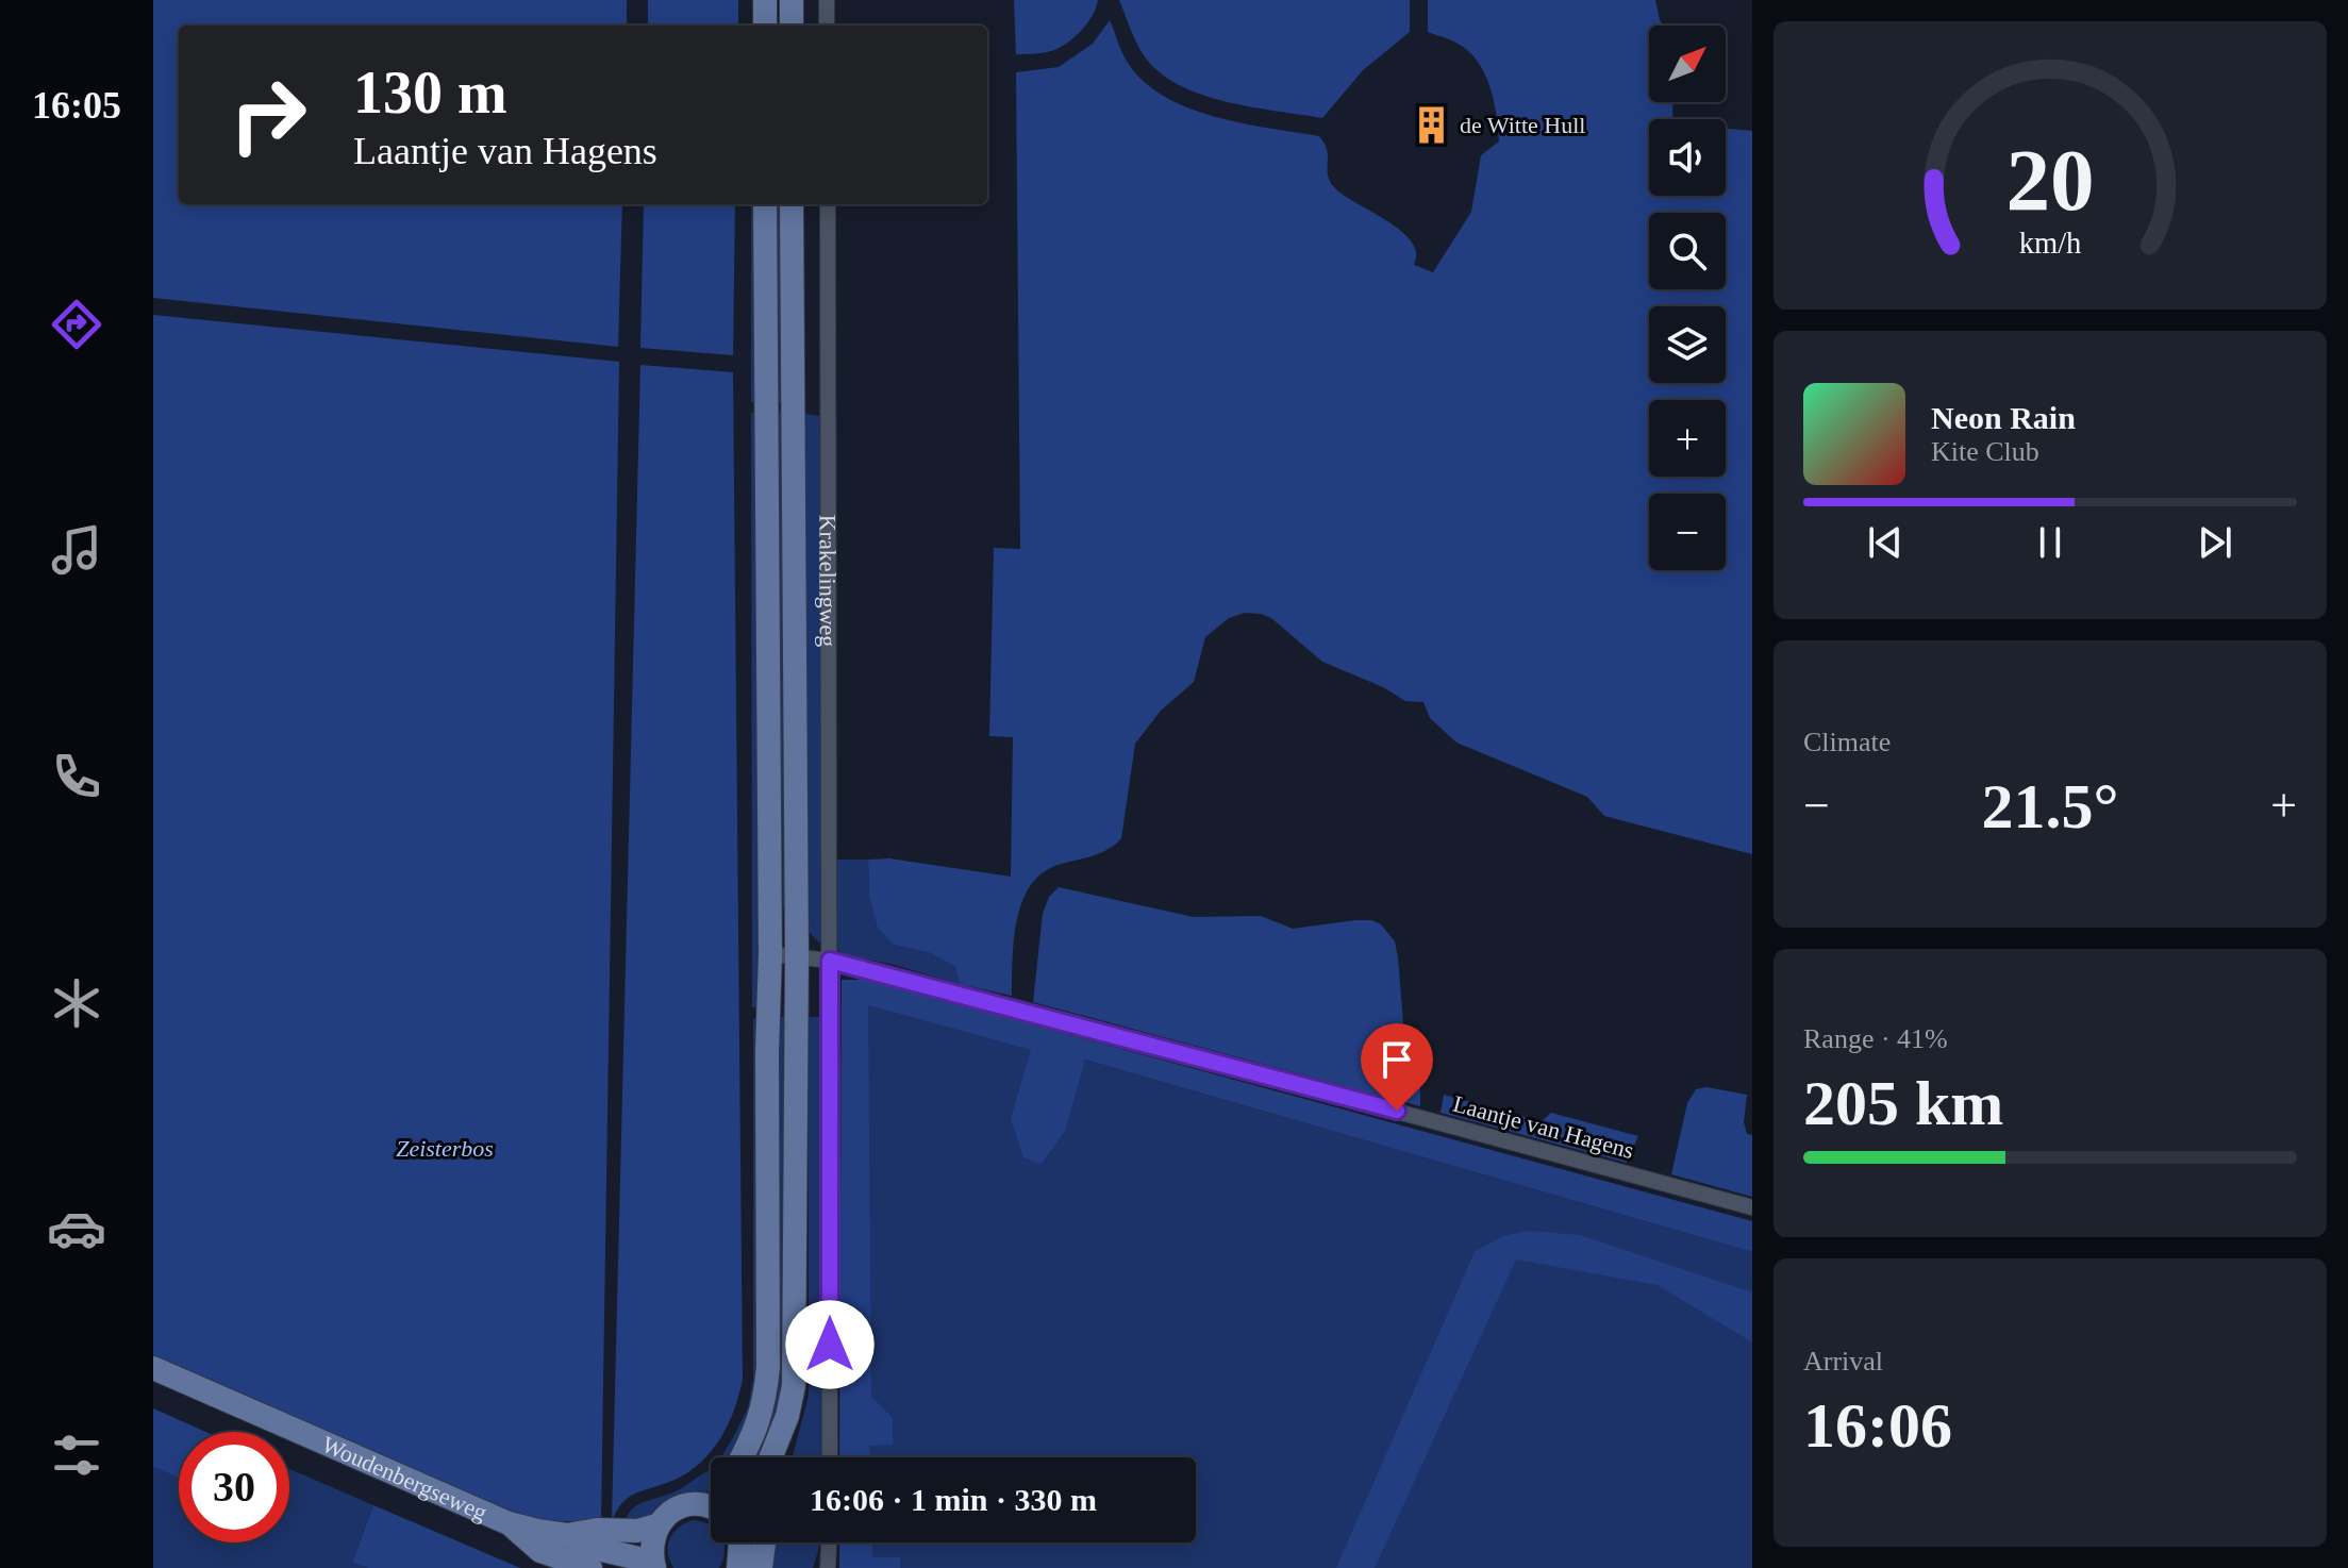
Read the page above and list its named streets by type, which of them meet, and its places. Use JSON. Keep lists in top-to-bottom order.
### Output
{
  "streets": {
    "main road": ["Krakelingweg", "Woudenbergseweg"],
    "street": ["Laantje van Hagens"]
  },
  "crossings": [
    ["Krakelingweg", "Laantje van Hagens"]
  ],
  "parks": ["Zeisterbos"],
  "places": {
    "building": ["de Witte Hull"]
  },
  "north": "top right",
  "page": {
    "tabs": "16:05",
    "map_buttons": ["+", "−"],
    "turn": ["130 m", "Laantje van Hagens"],
    "song": ["Neon Rain", "Kite Club"],
    "tile": [
      "Climate",
      ["Range · 41%", "205 km"],
      ["Arrival", "16:06"]
    ],
    "heat": ["−", "21.5°", "+"],
    "limit": "30",
    "trip": "16:06 · 1 min · 330 m",
    "gauge": ["20", "km/h"]
  }
}
